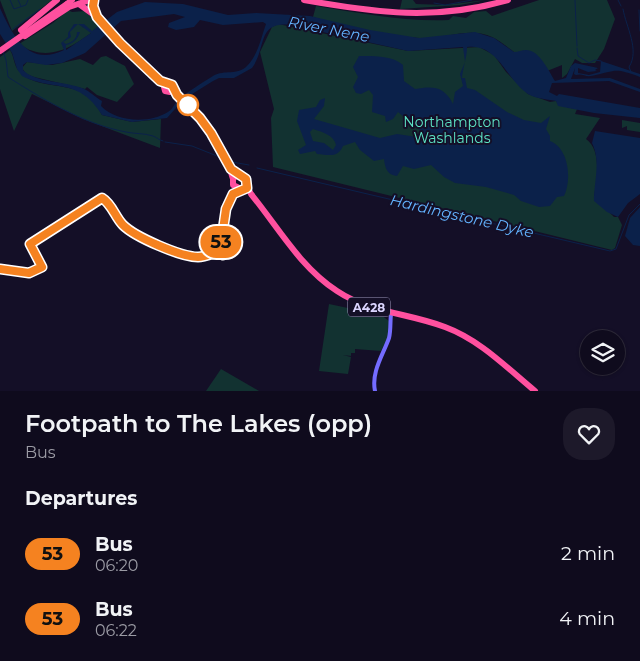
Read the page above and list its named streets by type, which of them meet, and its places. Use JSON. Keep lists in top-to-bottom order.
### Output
{
  "streets": {
    "highway": ["A428"]
  },
  "water": ["River Nene", "Hardingstone Dyke"],
  "parks": ["Northampton Washlands"],
  "lines": ["bus line 53"],
  "page": {
    "on_map": "53",
    "heading": [
      ["Footpath to The Lakes (opp)", "Bus"],
      "Departures"
    ],
    "list": [
      {
        "mark": "53",
        "name": "Bus",
        "note": "06:20",
        "value": "2 min"
      },
      {
        "mark": "53",
        "name": "Bus",
        "note": "06:22",
        "value": "4 min"
      }
    ]
  }
}
